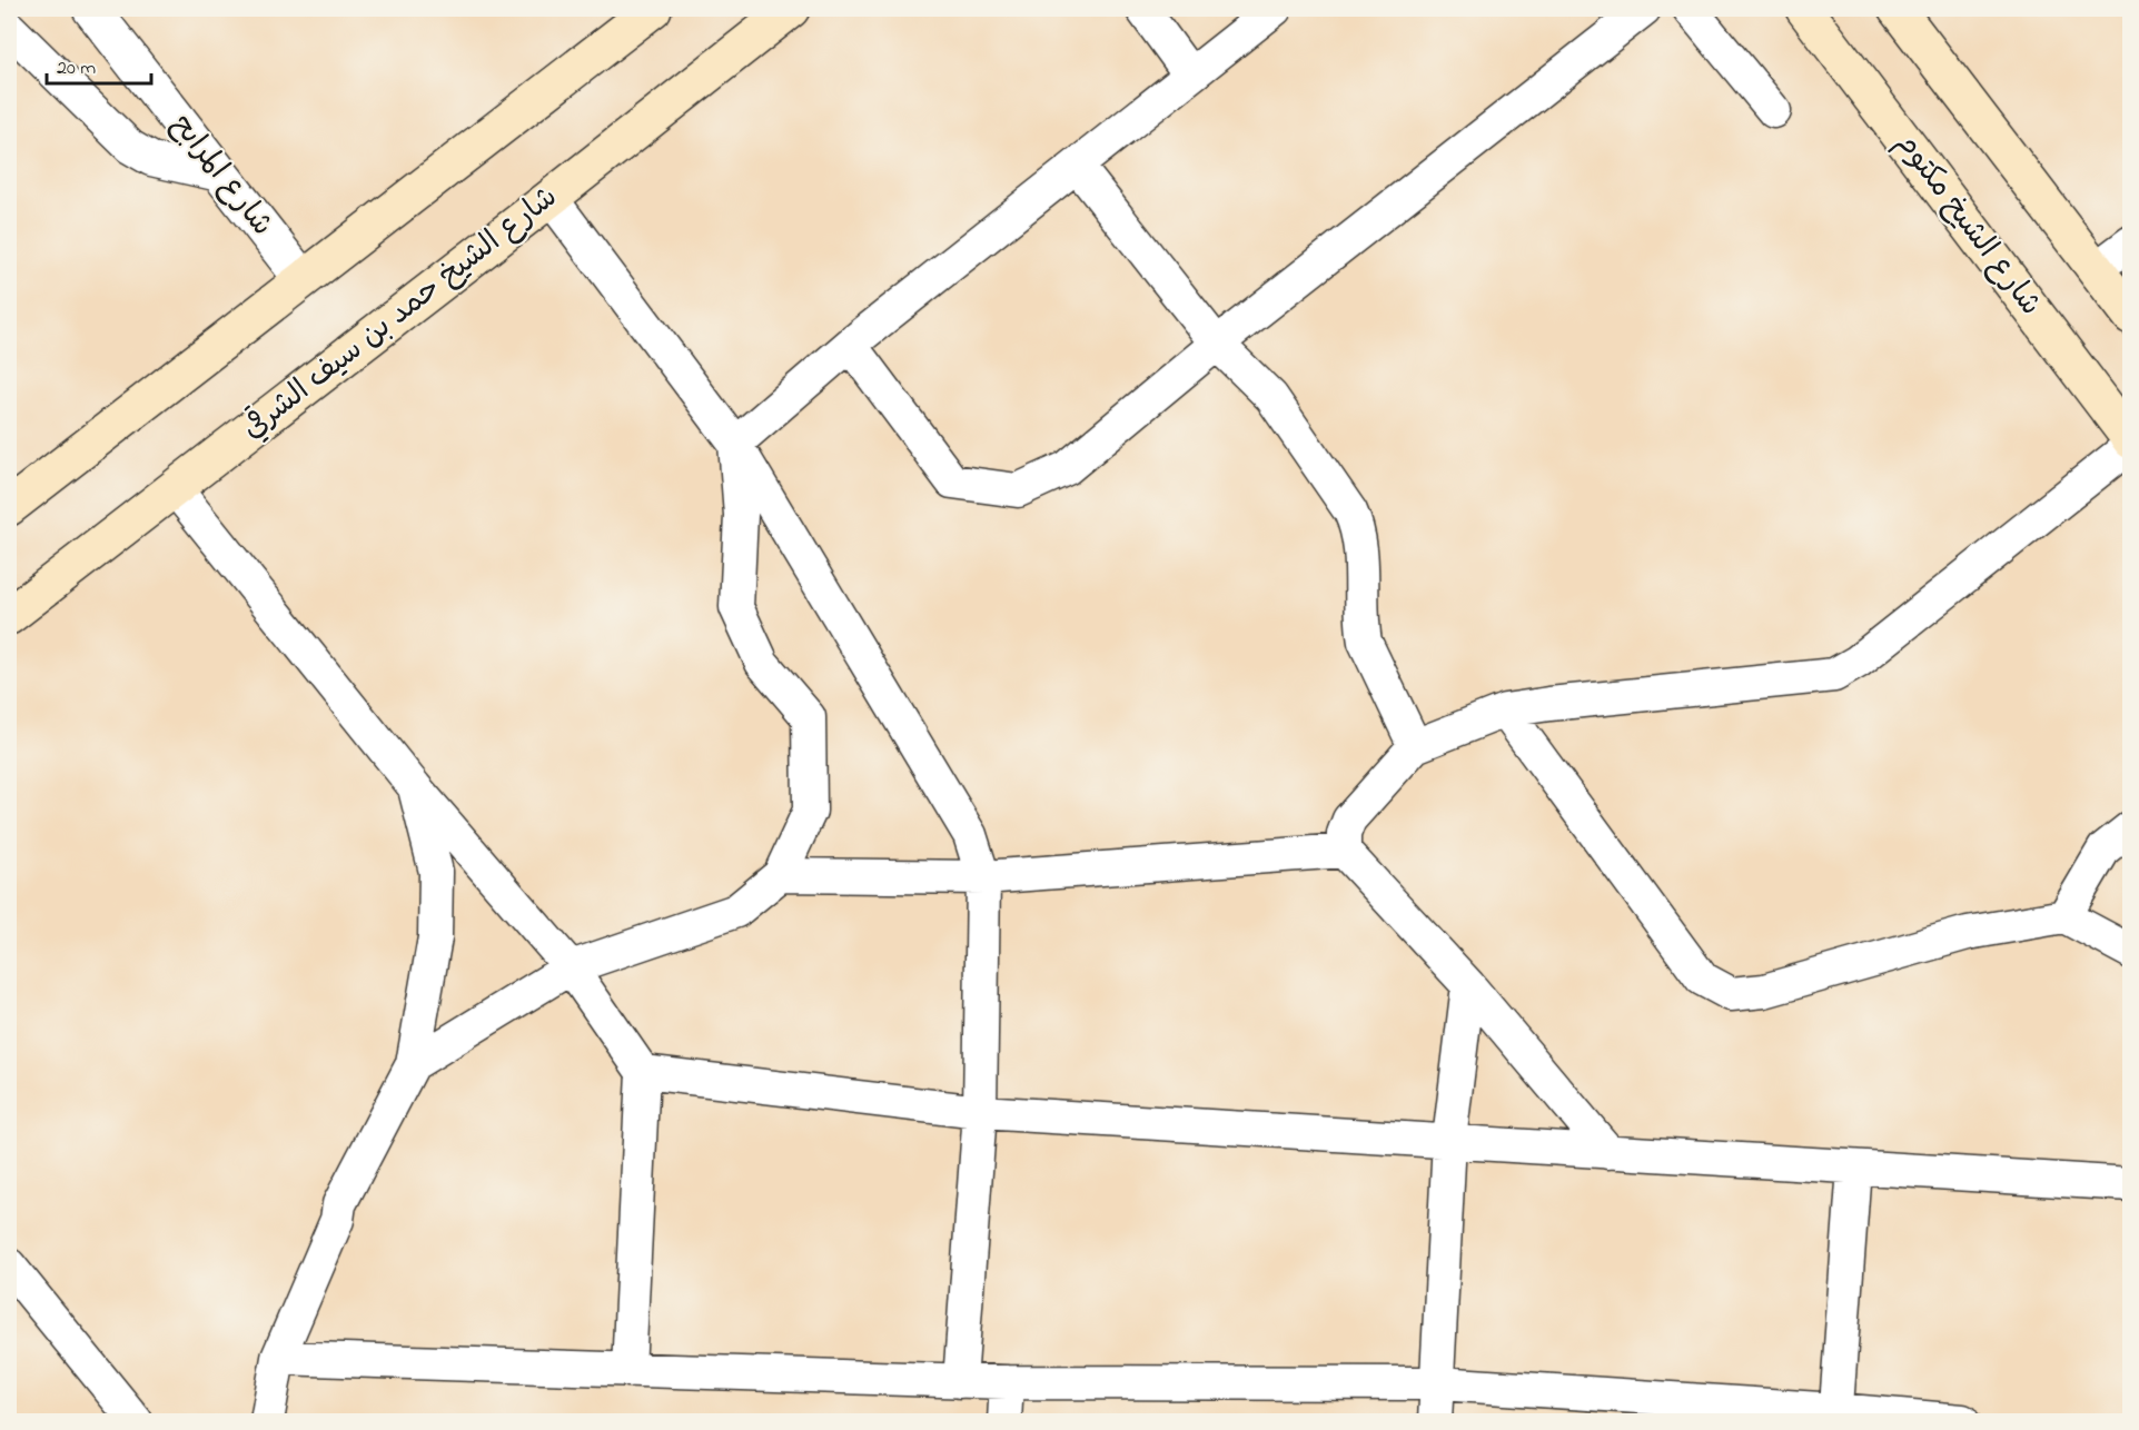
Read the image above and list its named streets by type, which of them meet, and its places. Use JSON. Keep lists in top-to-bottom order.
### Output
{
  "streets": {
    "main road": ["شارع الشيخ مكتوم", "شارع الشيخ حمد بن سيف الشرقي"],
    "street": ["شارع المرابح"]
  },
  "scale_bar": "20 m"
}
